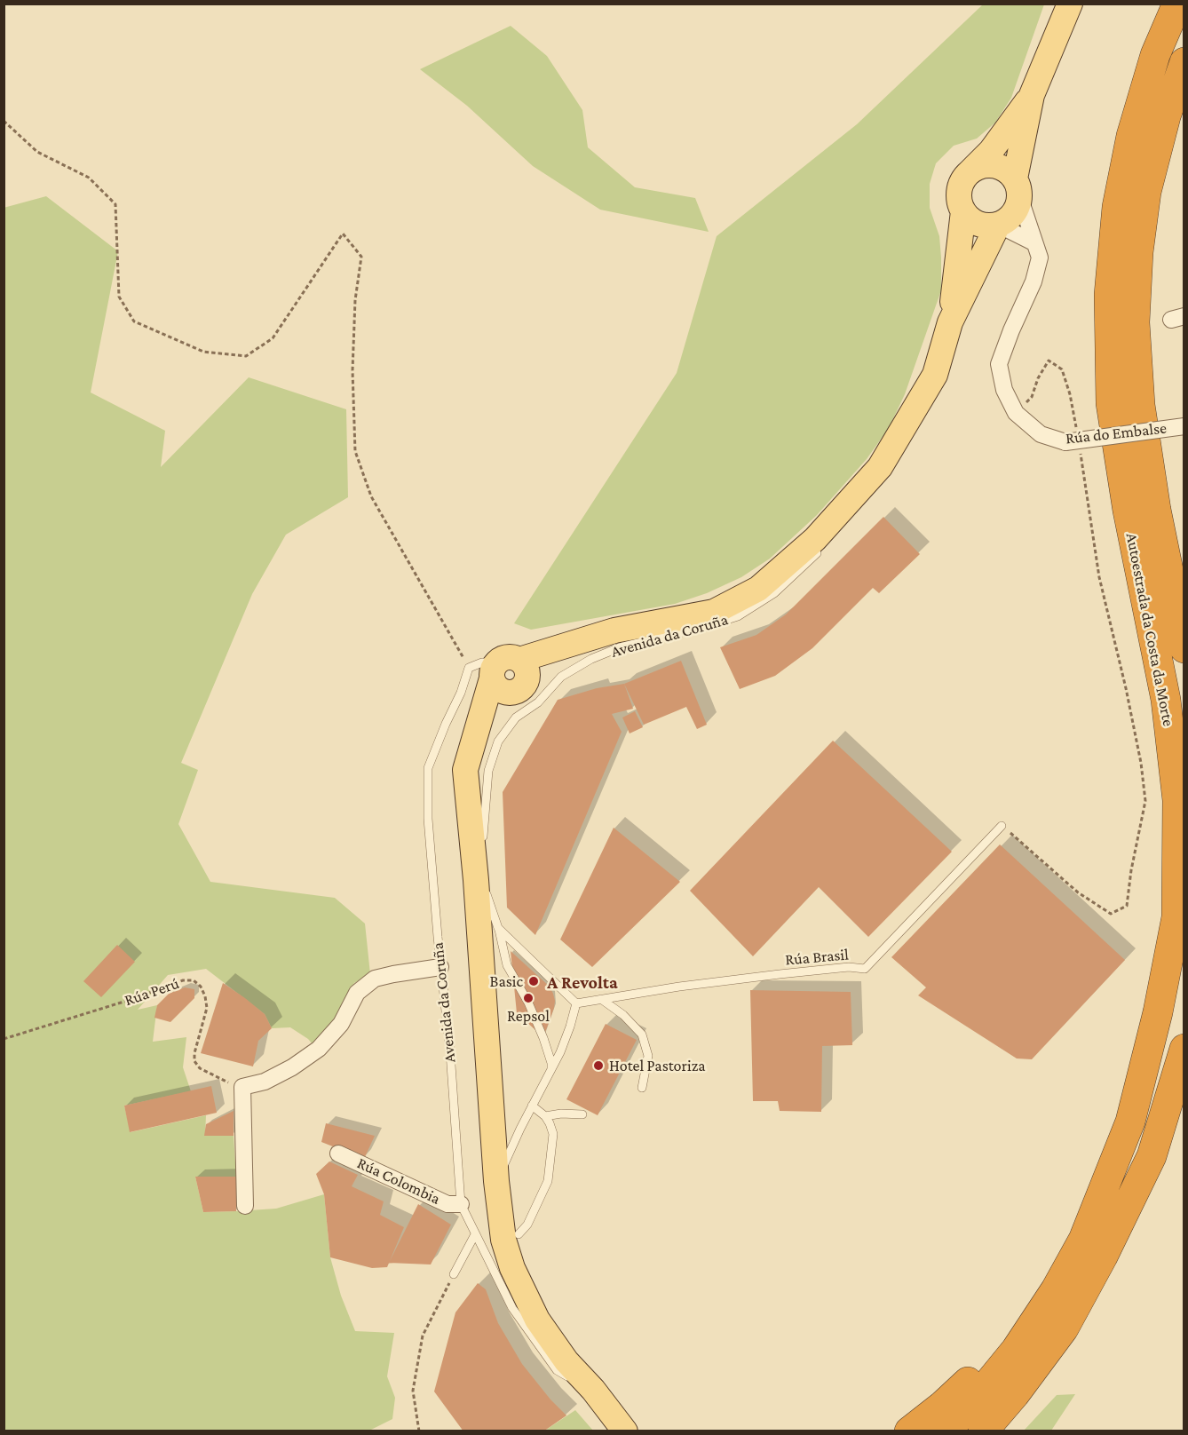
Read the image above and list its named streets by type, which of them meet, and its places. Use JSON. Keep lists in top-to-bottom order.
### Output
{
  "streets": {
    "highway": ["Autoestrada da Costa da Morte"],
    "main road": ["Avenida da Coruña"],
    "street": ["Rúa do Embalse", "Rúa Colombia"],
    "lane": ["Rúa Brasil"],
    "path": ["Rúa Perú"]
  },
  "crossings": [
    ["Rúa do Embalse", "Avenida da Coruña"],
    ["Avenida da Coruña", "Rúa Brasil"],
    ["Avenida da Coruña", "Rúa Colombia"]
  ],
  "districts": ["A Revolta"],
  "places": ["Basic", "Repsol", "Hotel Pastoriza"]
}
